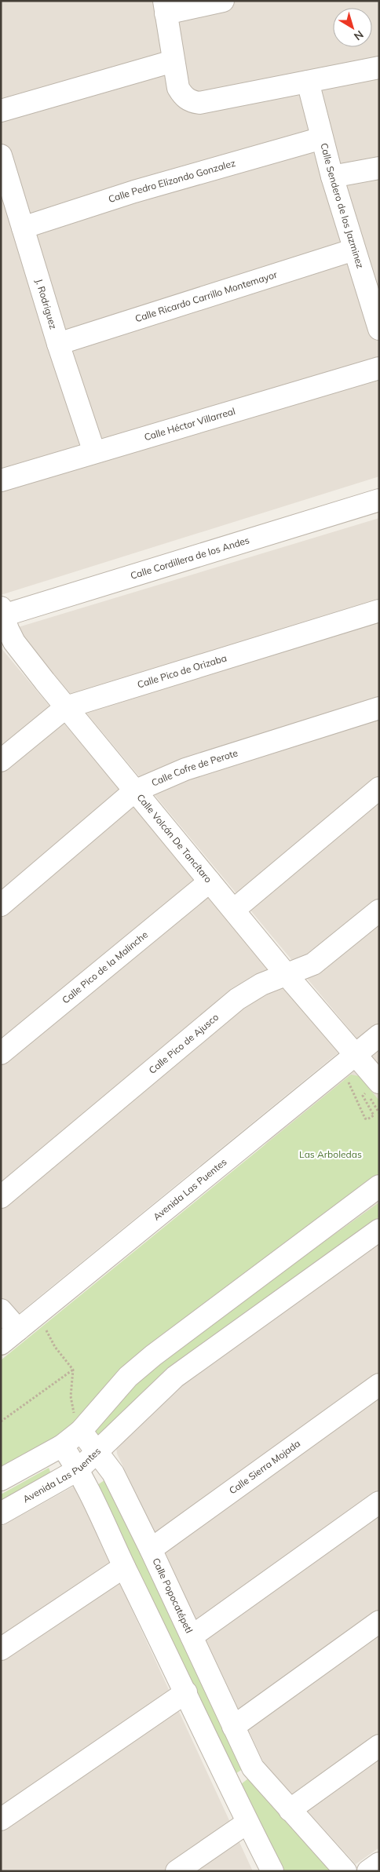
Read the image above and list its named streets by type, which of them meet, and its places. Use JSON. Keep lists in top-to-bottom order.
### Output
{
  "streets": {
    "street": [
      "Calle Pedro Elizondo Gonzalez",
      "Calle Sendero de los Jazminez",
      "Calle Ricardo Carrillo Montemayor",
      "J. Rodriguez",
      "Calle Héctor Villarreal",
      "Calle Cordillera de los Andes",
      "Calle Pico de Orizaba",
      "Calle Cofre de Perote",
      "Calle Volcán De Tancítaro",
      "Calle Pico de la Malinche",
      "Calle Pico de Ajusco",
      "Avenida Las Puentes",
      "Calle Sierra Mojada",
      "Calle Popocatépetl"
    ]
  },
  "crossings": [
    ["Calle Pedro Elizondo Gonzalez", "Calle Sendero de los Jazminez"],
    ["Calle Pedro Elizondo Gonzalez", "J. Rodriguez"],
    ["Calle Sendero de los Jazminez", "Calle Ricardo Carrillo Montemayor"],
    ["Calle Ricardo Carrillo Montemayor", "J. Rodriguez"],
    ["J. Rodriguez", "Calle Héctor Villarreal"],
    ["Calle Cordillera de los Andes", "Calle Volcán De Tancítaro"],
    ["Calle Pico de Orizaba", "Calle Volcán De Tancítaro"],
    ["Calle Cofre de Perote", "Calle Volcán De Tancítaro"],
    ["Calle Volcán De Tancítaro", "Calle Pico de la Malinche"],
    ["Calle Volcán De Tancítaro", "Calle Pico de Ajusco"],
    ["Calle Volcán De Tancítaro", "Avenida Las Puentes"],
    ["Avenida Las Puentes", "Calle Popocatépetl"],
    ["Calle Sierra Mojada", "Calle Popocatépetl"]
  ],
  "parks": ["Las Arboledas"],
  "north": "bottom right"
}
